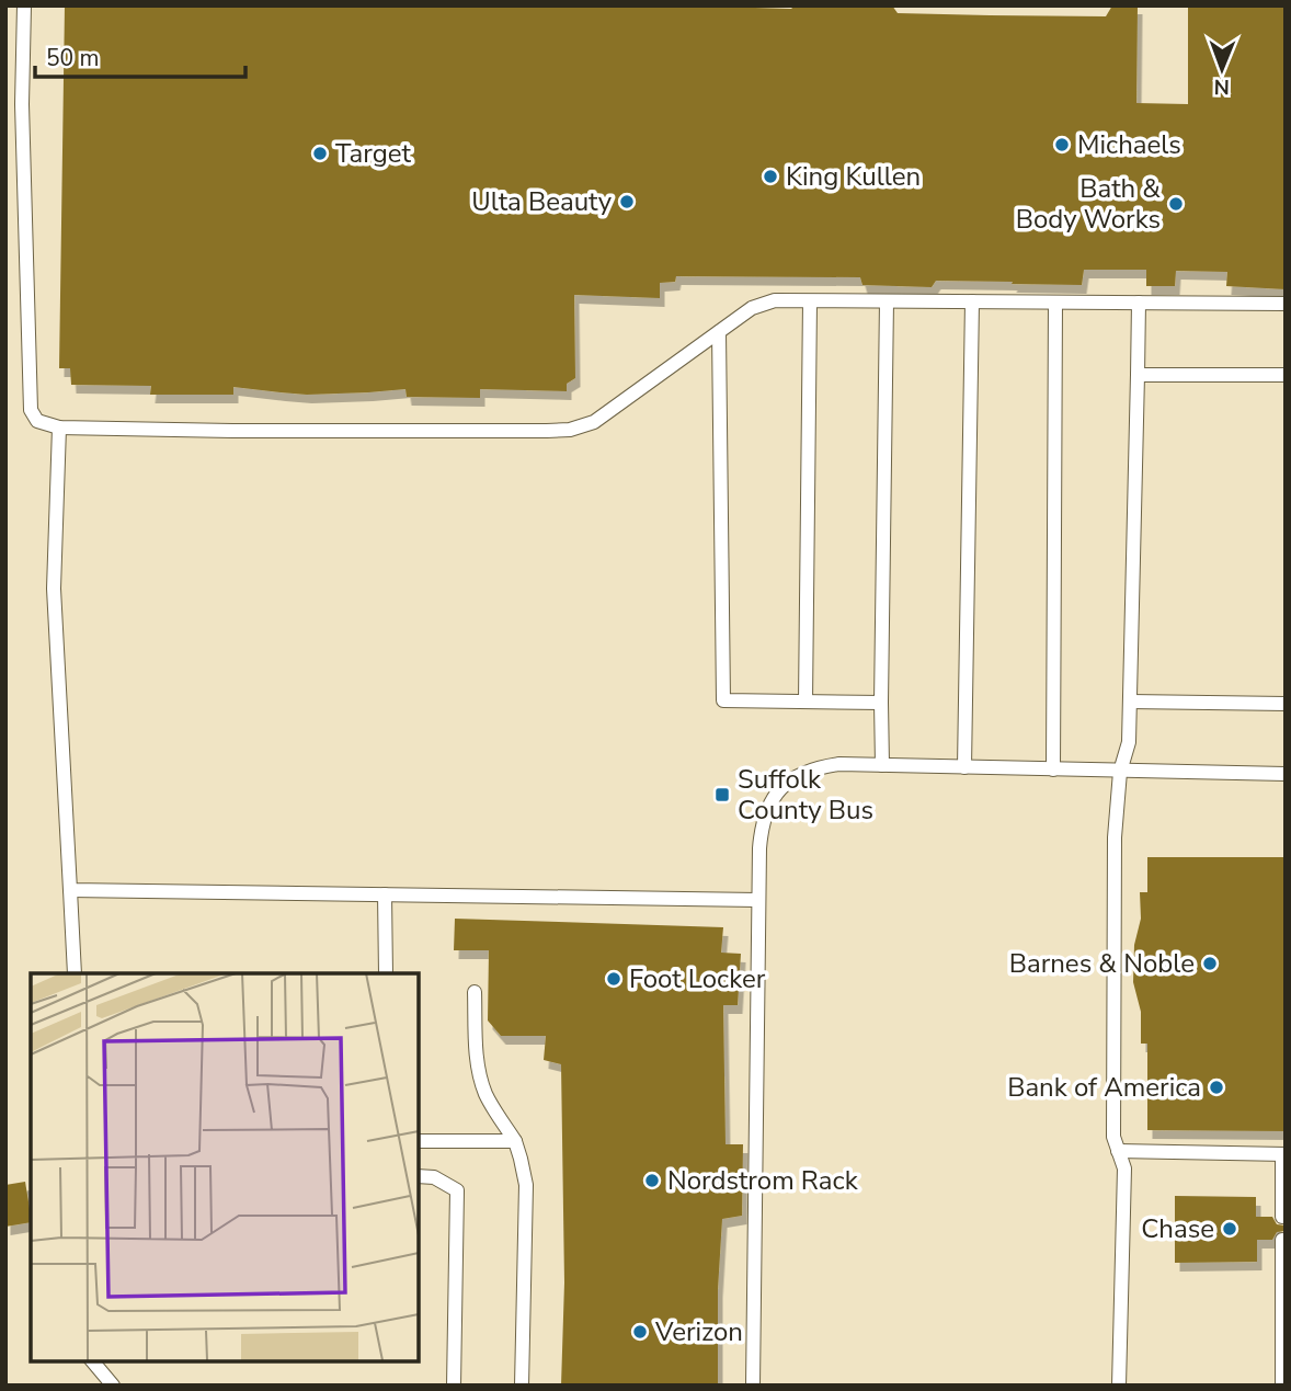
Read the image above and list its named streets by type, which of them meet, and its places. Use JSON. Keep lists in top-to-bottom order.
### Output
{
  "places": {
    "other": [
      "Michaels",
      "Target",
      "King Kullen",
      "Ulta Beauty",
      "Bath & Body Works",
      "Barnes & Noble",
      "Foot Locker",
      "Bank of America",
      "Nordstrom Rack",
      "Chase",
      "Verizon"
    ],
    "transit": ["Suffolk County Bus"]
  },
  "scale_bar": "50 m",
  "north": "bottom"
}
